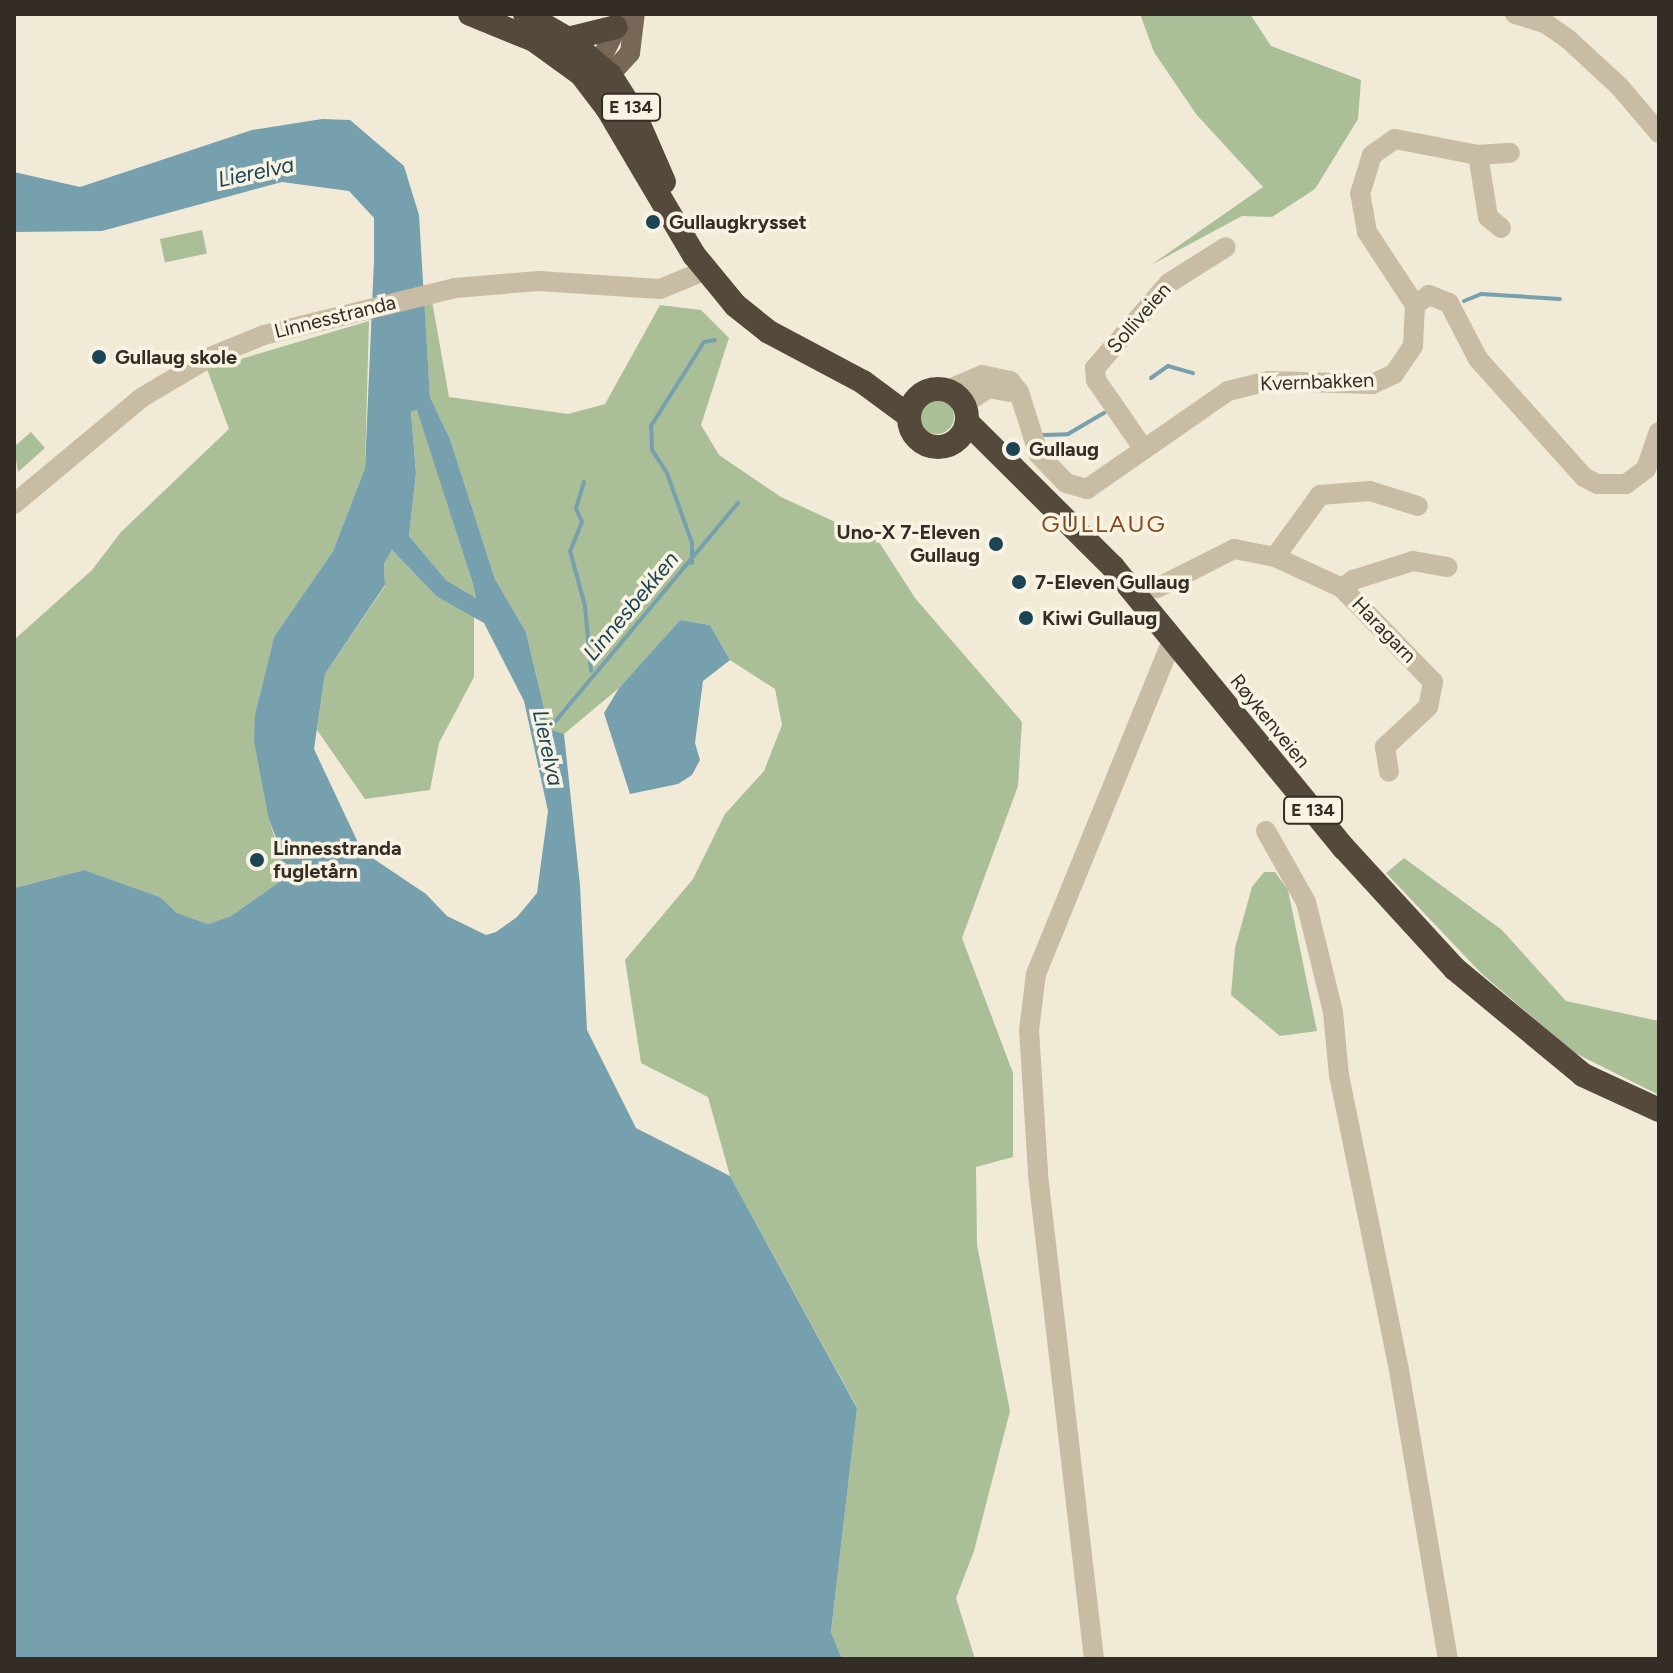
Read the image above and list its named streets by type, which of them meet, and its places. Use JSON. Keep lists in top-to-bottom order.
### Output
{
  "streets": {
    "highway": ["E 134", "Røykenveien"],
    "street": [
      "Linnesstranda",
      "Solliveien",
      "Kvernbakken",
      "Haragarn"
    ]
  },
  "crossings": [
    ["E 134", "Linnesstranda"],
    ["E 134", "Kvernbakken"],
    ["E 134", "Røykenveien"],
    ["Solliveien", "Kvernbakken"],
    ["Kvernbakken", "Røykenveien"]
  ],
  "districts": ["GULLAUG"],
  "water": ["Lierelva", "Linnesbekken"],
  "places": [
    "Gullaugkrysset",
    "Gullaug skole",
    "Gullaug",
    "Uno-X 7-Eleven Gullaug",
    "7-Eleven Gullaug",
    "Kiwi Gullaug",
    "Linnesstranda fugletårn"
  ]
}
